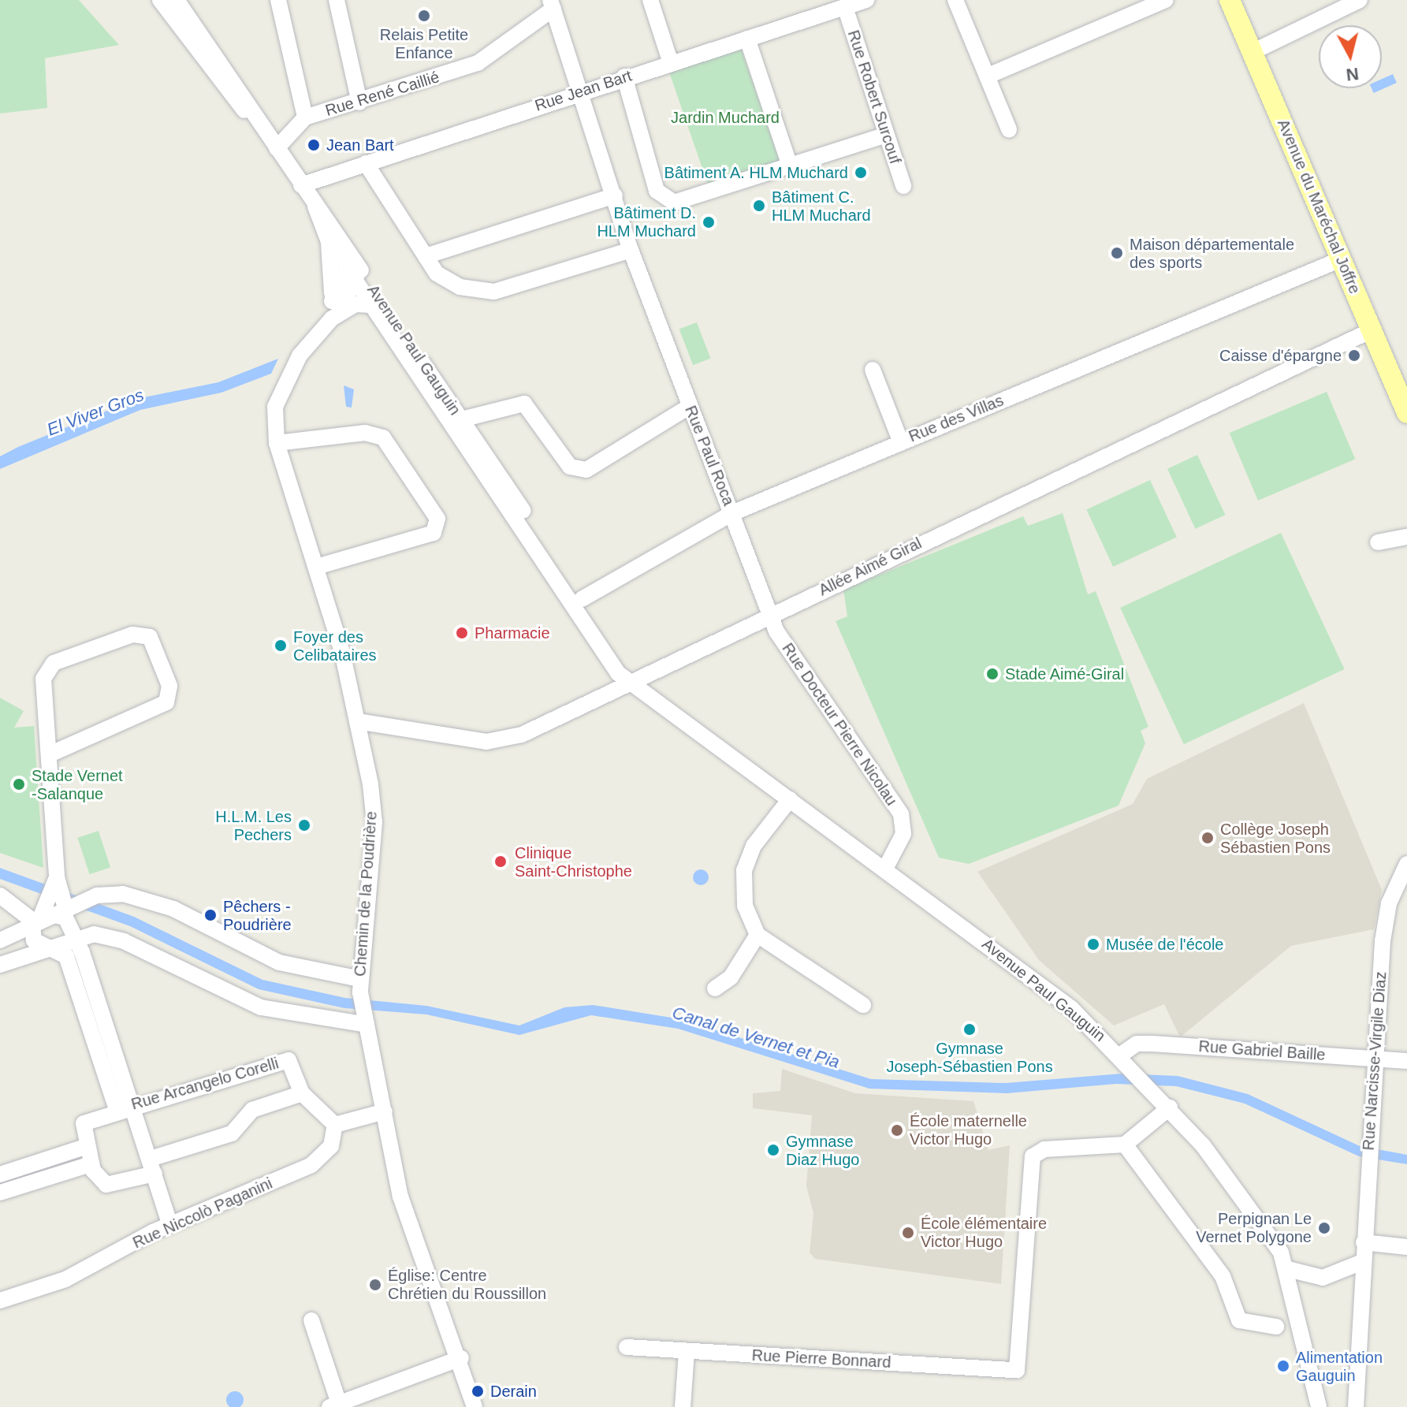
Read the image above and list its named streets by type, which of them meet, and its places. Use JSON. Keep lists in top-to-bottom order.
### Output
{
  "streets": {
    "main road": ["Avenue du Maréchal Joffre"],
    "street": [
      "Rue Jean Bart",
      "Rue René Caillié",
      "Rue Robert Surcouf",
      "Avenue Paul Gauguin",
      "Rue des Villas",
      "Rue Paul Roca",
      "Allée Aimé Giral",
      "Rue Docteur Pierre Nicolau",
      "Chemin de la Poudrière",
      "Rue Gabriel Baille",
      "Rue Narcisse-Virgile Diaz",
      "Rue Arcangelo Corelli",
      "Rue Niccolò Paganini",
      "Rue Pierre Bonnard"
    ]
  },
  "crossings": [
    ["Rue Jean Bart", "Rue Robert Surcouf"],
    ["Rue Jean Bart", "Rue Paul Roca"],
    ["Rue René Caillié", "Rue Paul Roca"],
    ["Avenue du Maréchal Joffre", "Rue des Villas"],
    ["Avenue du Maréchal Joffre", "Allée Aimé Giral"],
    ["Avenue Paul Gauguin", "Rue des Villas"],
    ["Avenue Paul Gauguin", "Allée Aimé Giral"],
    ["Avenue Paul Gauguin", "Rue Docteur Pierre Nicolau"],
    ["Avenue Paul Gauguin", "Chemin de la Poudrière"],
    ["Avenue Paul Gauguin", "Rue Gabriel Baille"],
    ["Rue des Villas", "Rue Paul Roca"],
    ["Rue Paul Roca", "Allée Aimé Giral"],
    ["Rue Paul Roca", "Rue Docteur Pierre Nicolau"],
    ["Allée Aimé Giral", "Rue Docteur Pierre Nicolau"],
    ["Allée Aimé Giral", "Chemin de la Poudrière"],
    ["Rue Gabriel Baille", "Rue Narcisse-Virgile Diaz"],
    ["Rue Arcangelo Corelli", "Rue Niccolò Paganini"]
  ],
  "water": ["El Viver Gros", "Canal de Vernet et Pia"],
  "parks": ["Jardin Muchard"],
  "places": [
    "Relais Petite Enfance",
    "Jean Bart",
    "Bâtiment A. HLM Muchard",
    "Bâtiment C. HLM Muchard",
    "Bâtiment D. HLM Muchard",
    "Maison départementale des sports",
    "Caisse d'épargne",
    "Pharmacie",
    "Foyer des Celibataires",
    "Stade Aimé-Giral",
    "Stade Vernet -Salanque",
    "H.L.M. Les Pechers",
    "Collège Joseph Sébastien Pons",
    "Clinique Saint-Christophe",
    "Pêchers - Poudrière",
    "Musée de l'école",
    "Gymnase Joseph-Sébastien Pons",
    "École maternelle Victor Hugo",
    "Gymnase Diaz Hugo",
    "Perpignan Le Vernet Polygone",
    "École élémentaire Victor Hugo",
    "Église: Centre Chrétien du Roussillon",
    "Alimentation Gauguin",
    "Derain"
  ],
  "north": "bottom"
}
